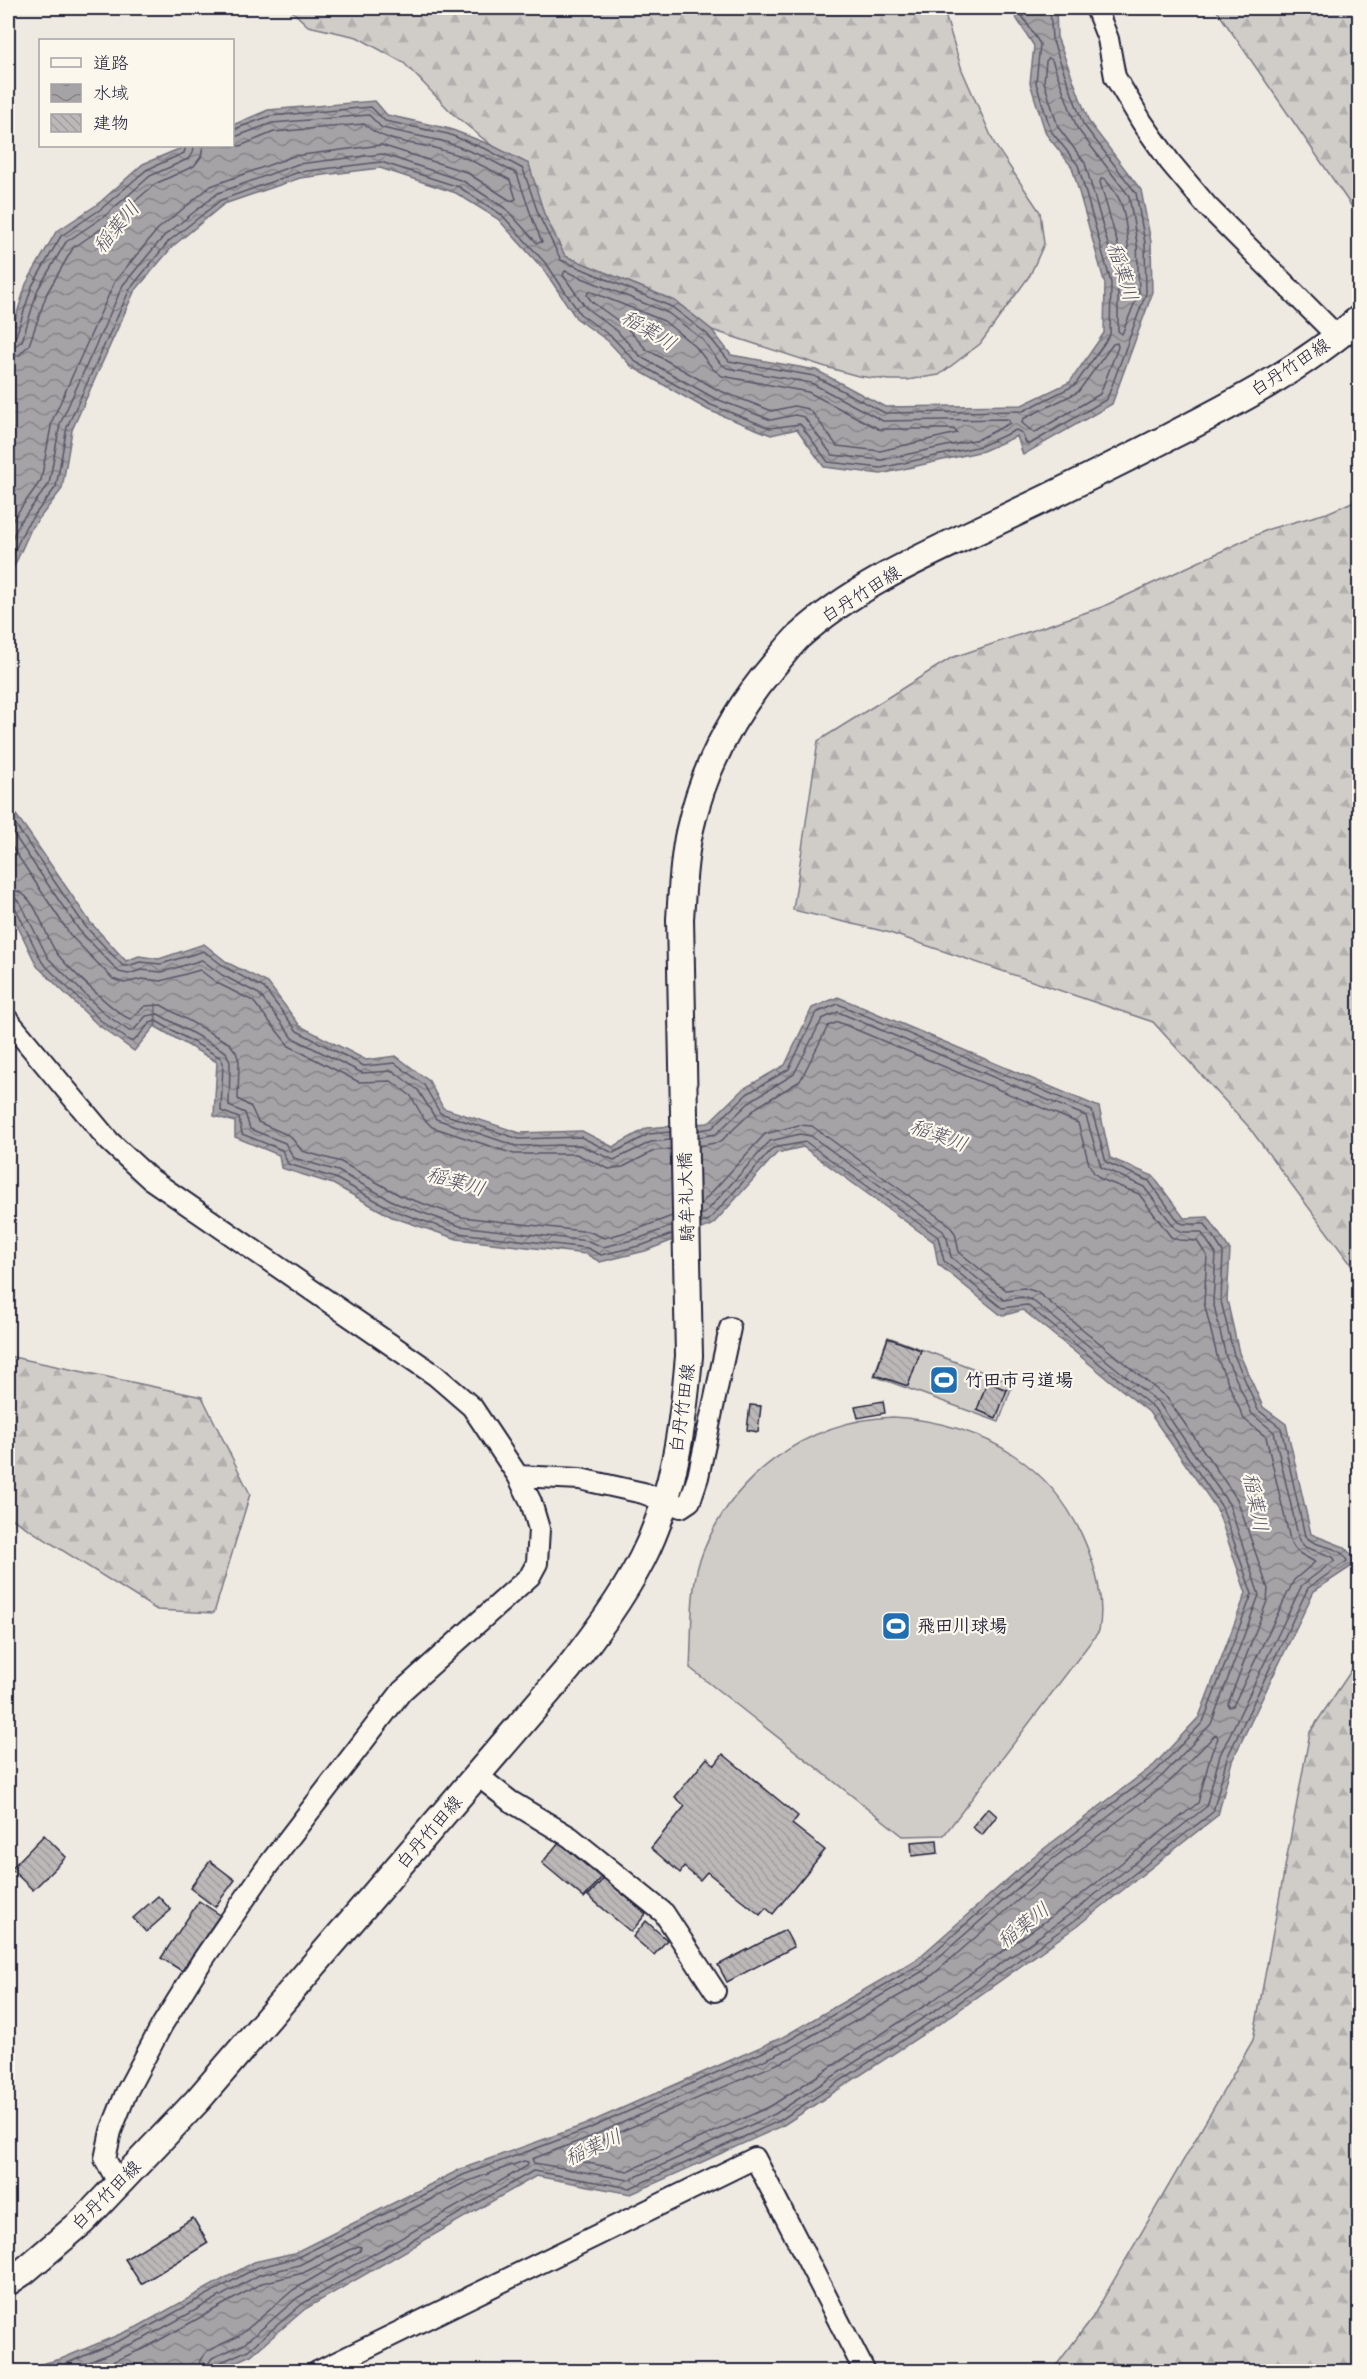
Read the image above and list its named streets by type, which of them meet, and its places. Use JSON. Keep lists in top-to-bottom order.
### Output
{
  "streets": {
    "main road": ["白丹竹田線", "騎牟礼大橋"]
  },
  "crossings": [
    ["白丹竹田線", "騎牟礼大橋"]
  ],
  "water": ["稲葉川"],
  "places": {
    "sports": ["竹田市弓道場", "飛田川球場"]
  },
  "legend": ["道路", "水域", "建物"]
}
